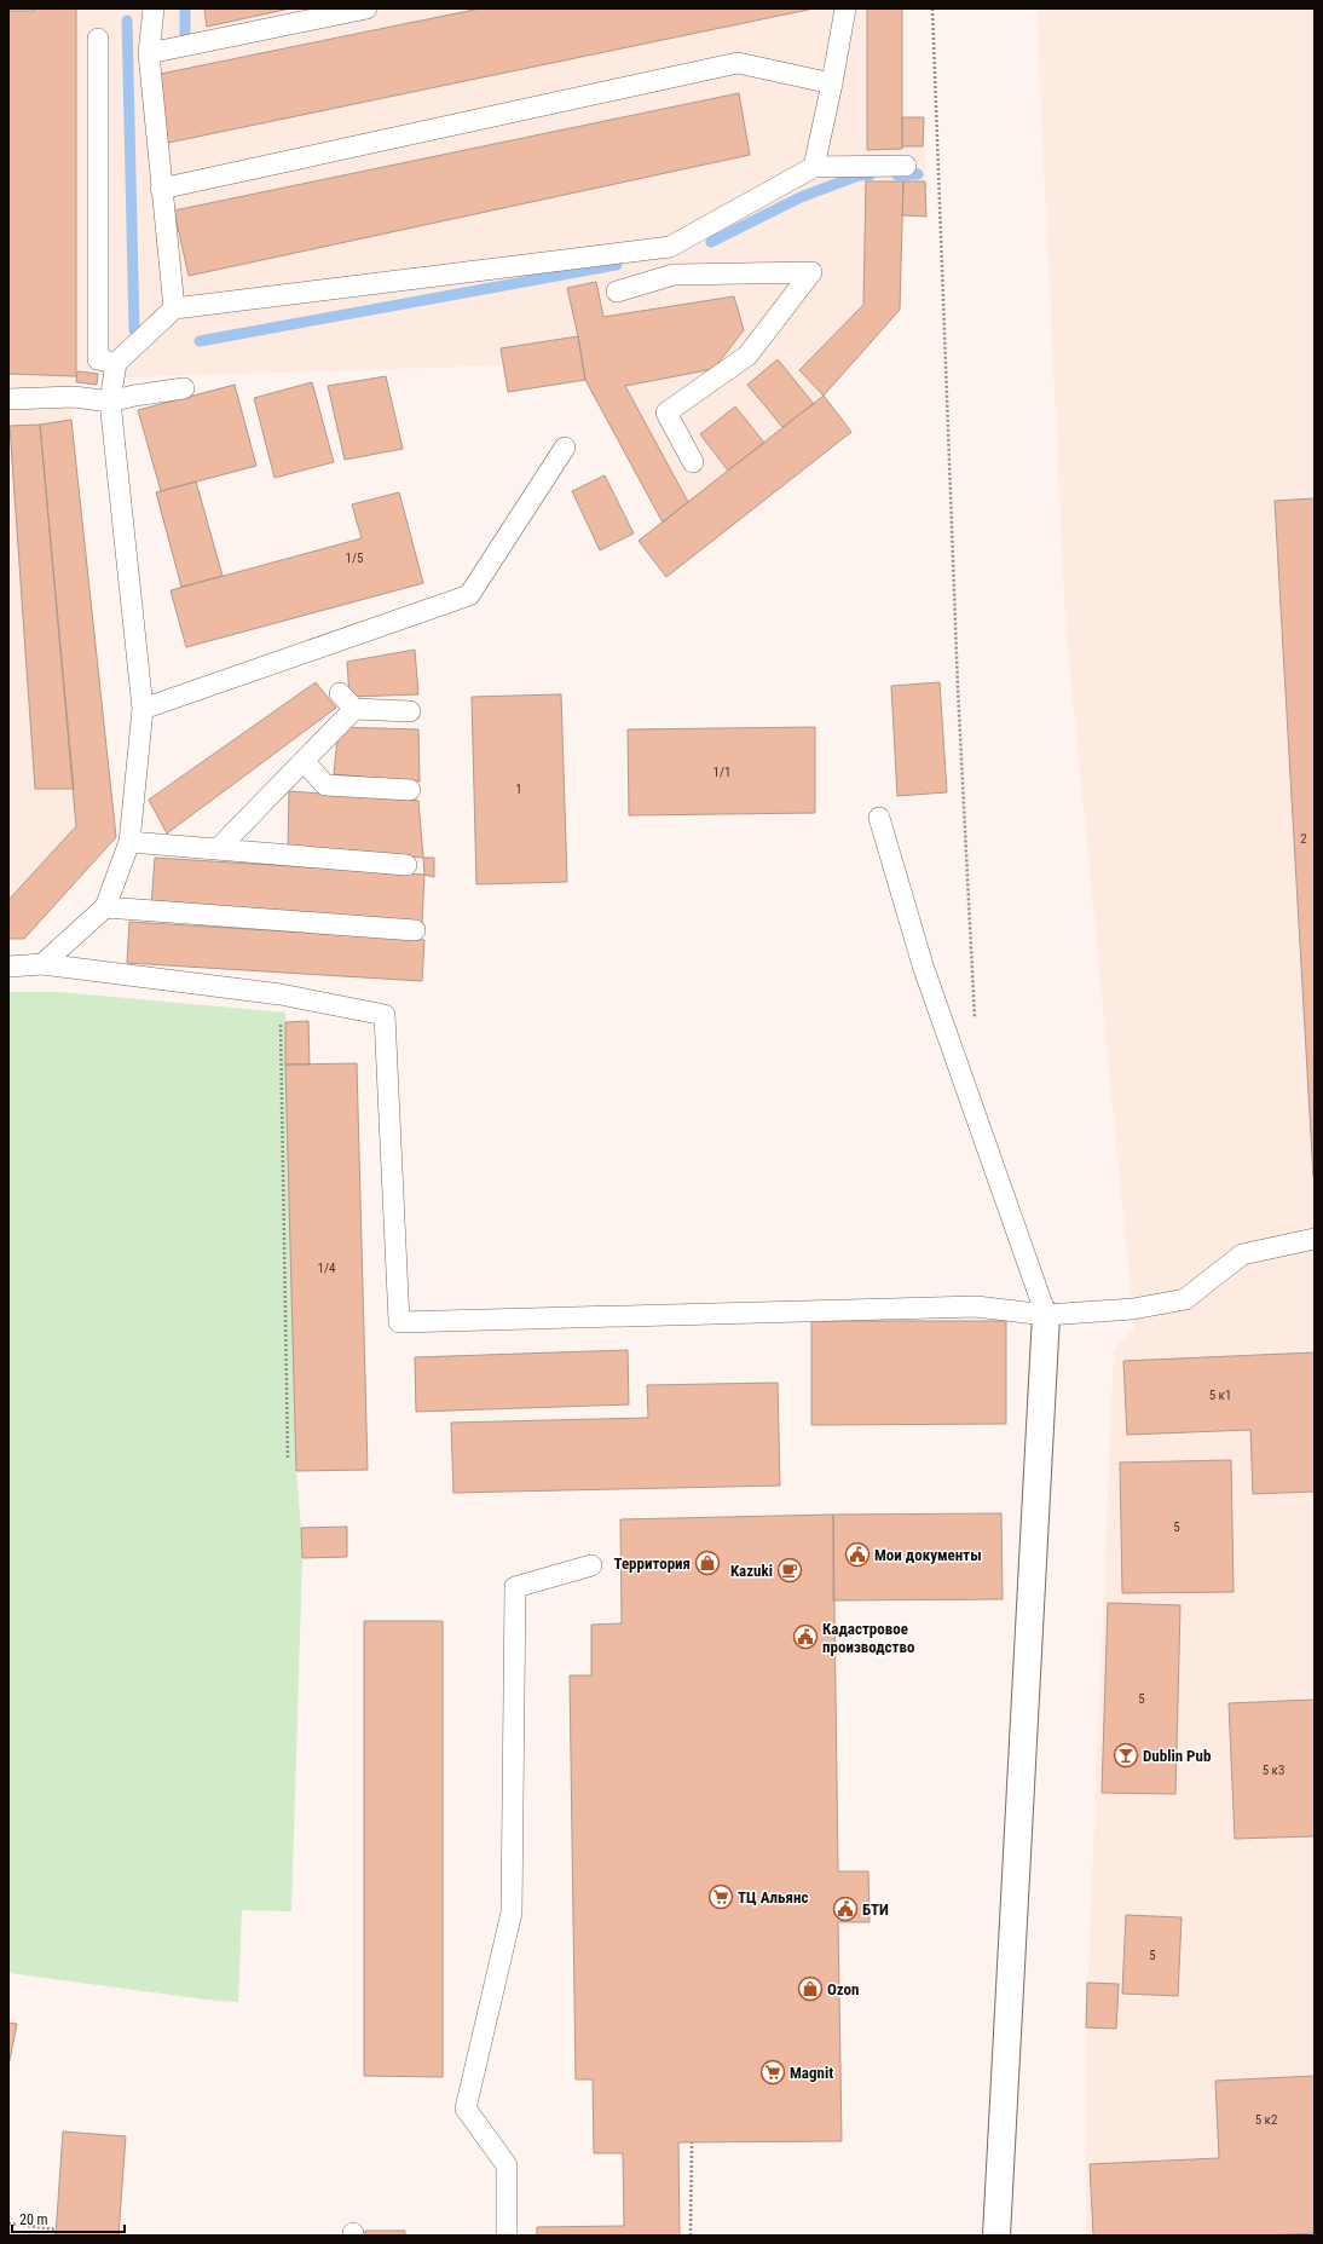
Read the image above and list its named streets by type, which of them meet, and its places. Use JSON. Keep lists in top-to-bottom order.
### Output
{
  "places": {
    "public building": ["Мои документы", "Кадастровое производство", "БТИ"],
    "shop": ["Территория", "Ozon"],
    "cafe": ["Kazuki"],
    "bar": ["Dublin Pub"],
    "supermarket": ["ТЦ Альянс", "Magnit"]
  },
  "house_numbers": [
    "1/5",
    "1/1",
    "1",
    "2",
    "1/4",
    "5 к1",
    "5",
    "5",
    "5 к3",
    "5",
    "5 к2"
  ],
  "scale_bar": "20 m"
}
